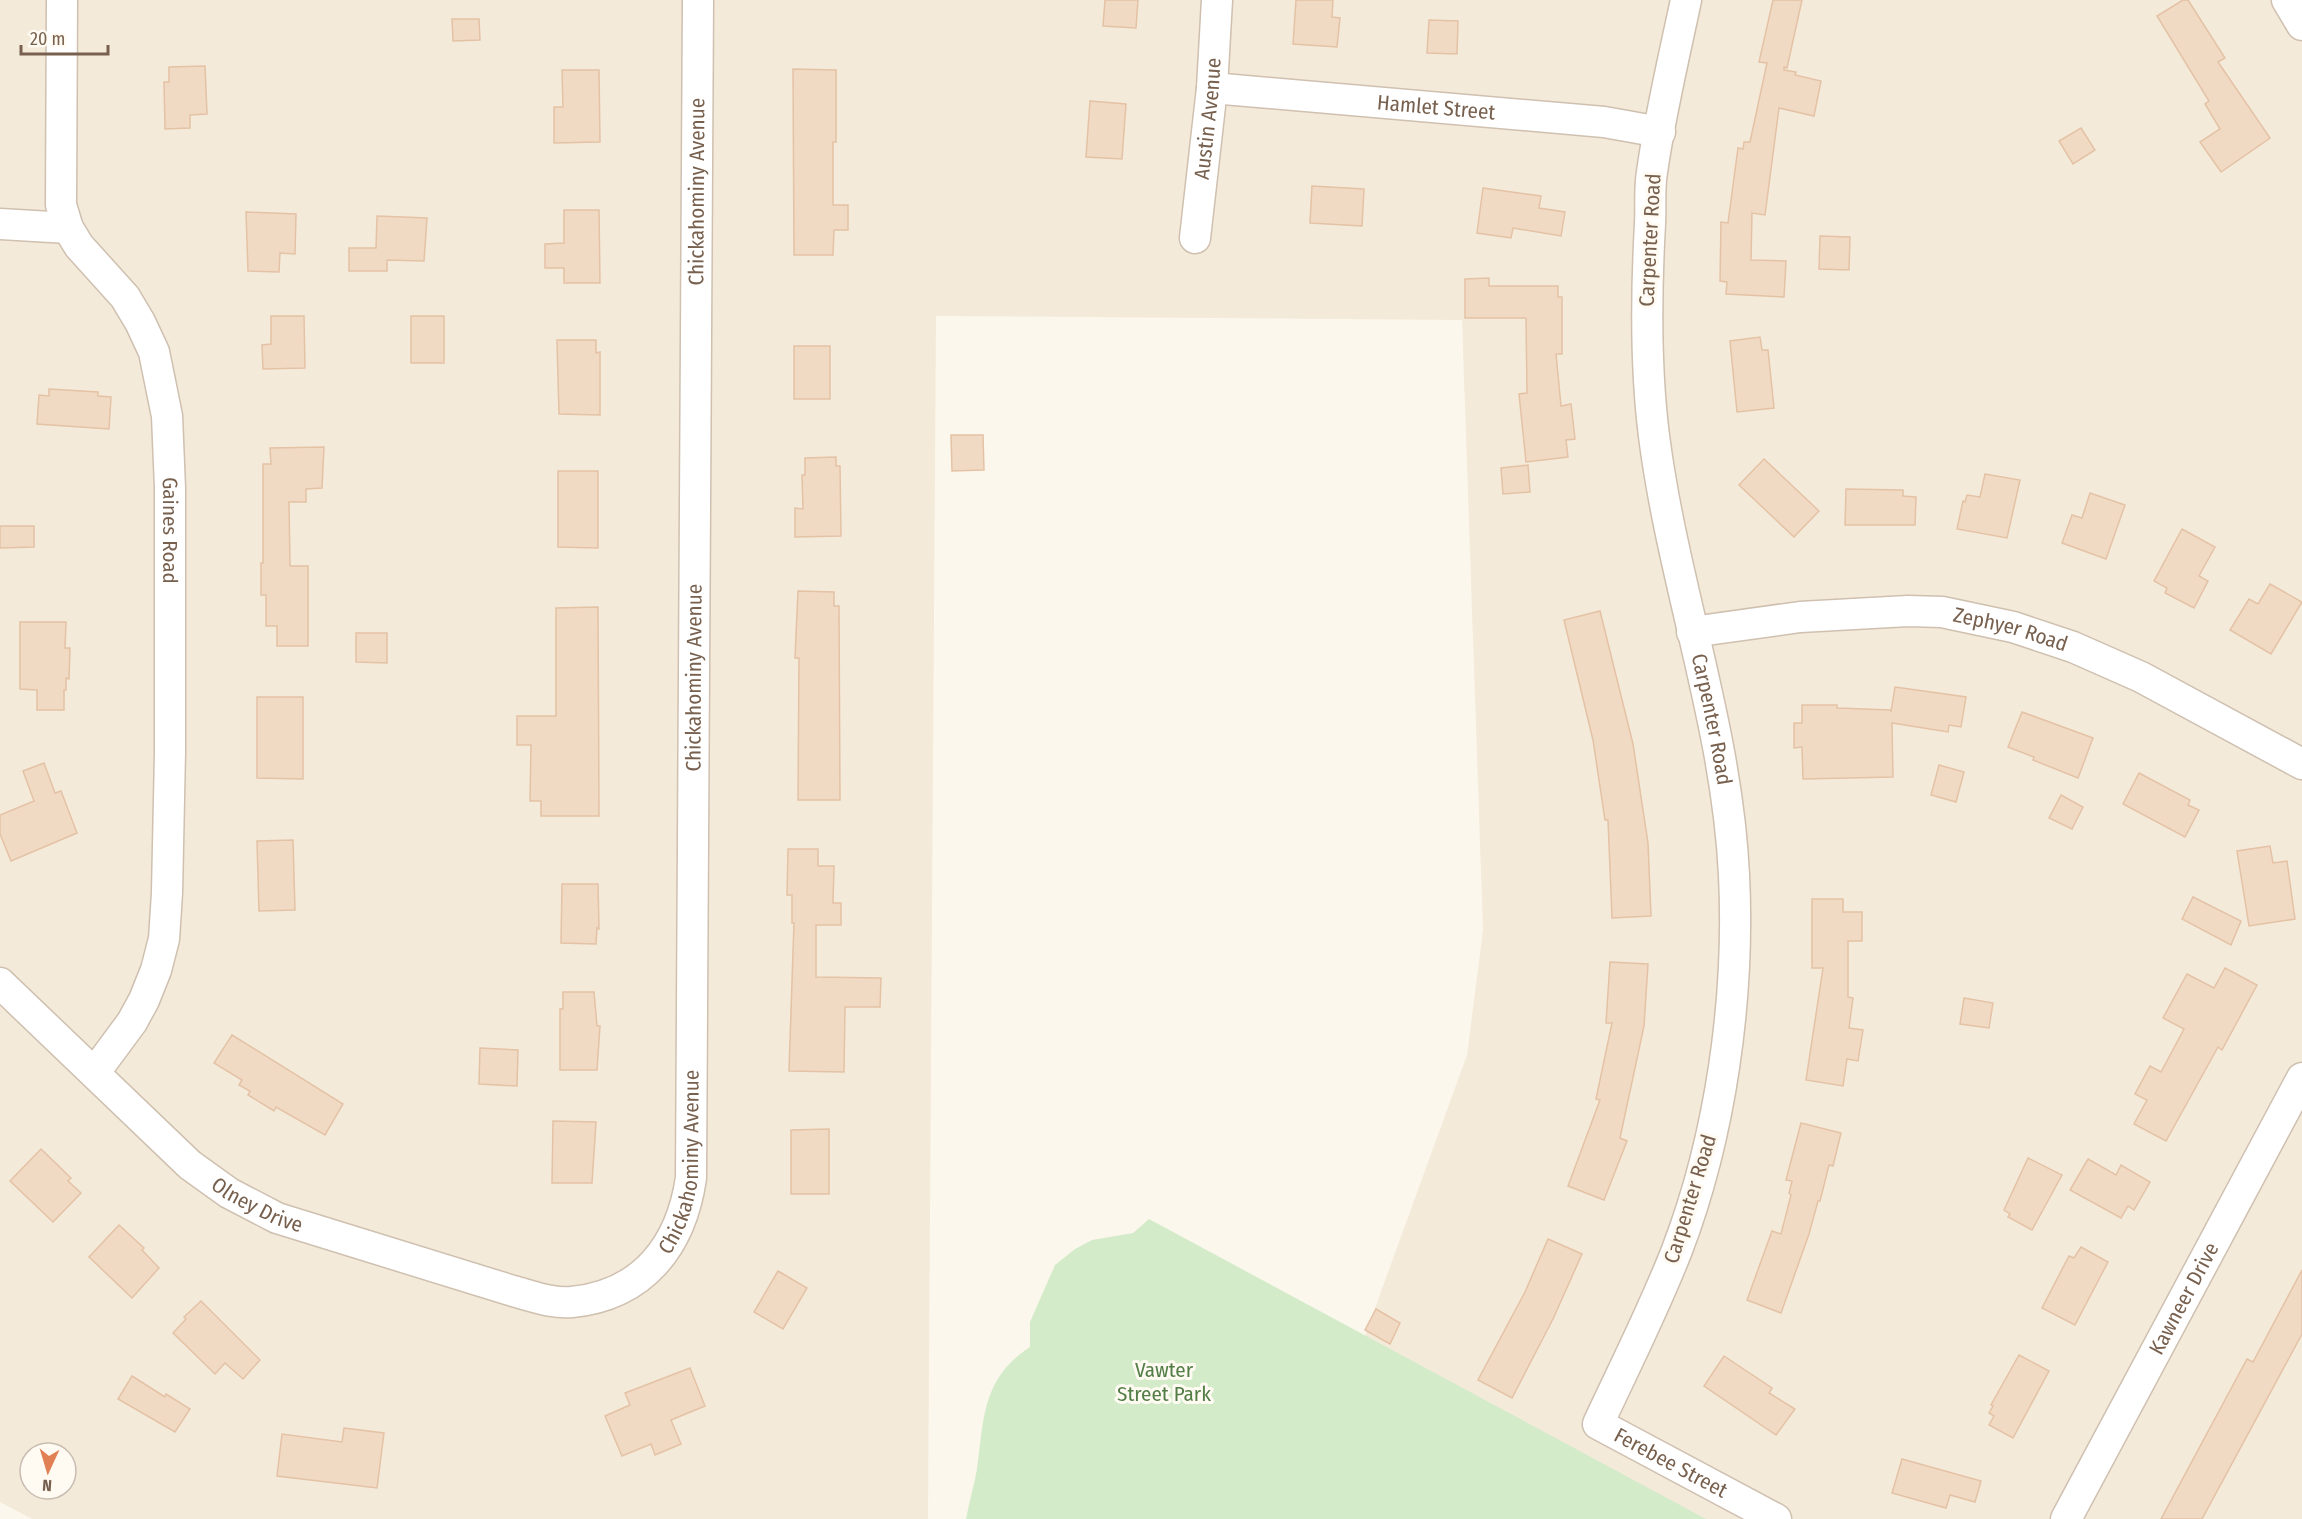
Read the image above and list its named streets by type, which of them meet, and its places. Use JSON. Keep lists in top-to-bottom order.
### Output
{
  "streets": {
    "street": [
      "Hamlet Street",
      "Austin Avenue",
      "Chickahominy Avenue",
      "Carpenter Road",
      "Gaines Road",
      "Zephyer Road",
      "Olney Drive",
      "Kawneer Drive",
      "Ferebee Street"
    ]
  },
  "crossings": [
    ["Hamlet Street", "Austin Avenue"],
    ["Hamlet Street", "Carpenter Road"],
    ["Chickahominy Avenue", "Olney Drive"],
    ["Carpenter Road", "Zephyer Road"],
    ["Carpenter Road", "Ferebee Street"],
    ["Gaines Road", "Olney Drive"]
  ],
  "parks": ["Vawter Street Park"],
  "scale_bar": "20 m",
  "north": "bottom"
}
